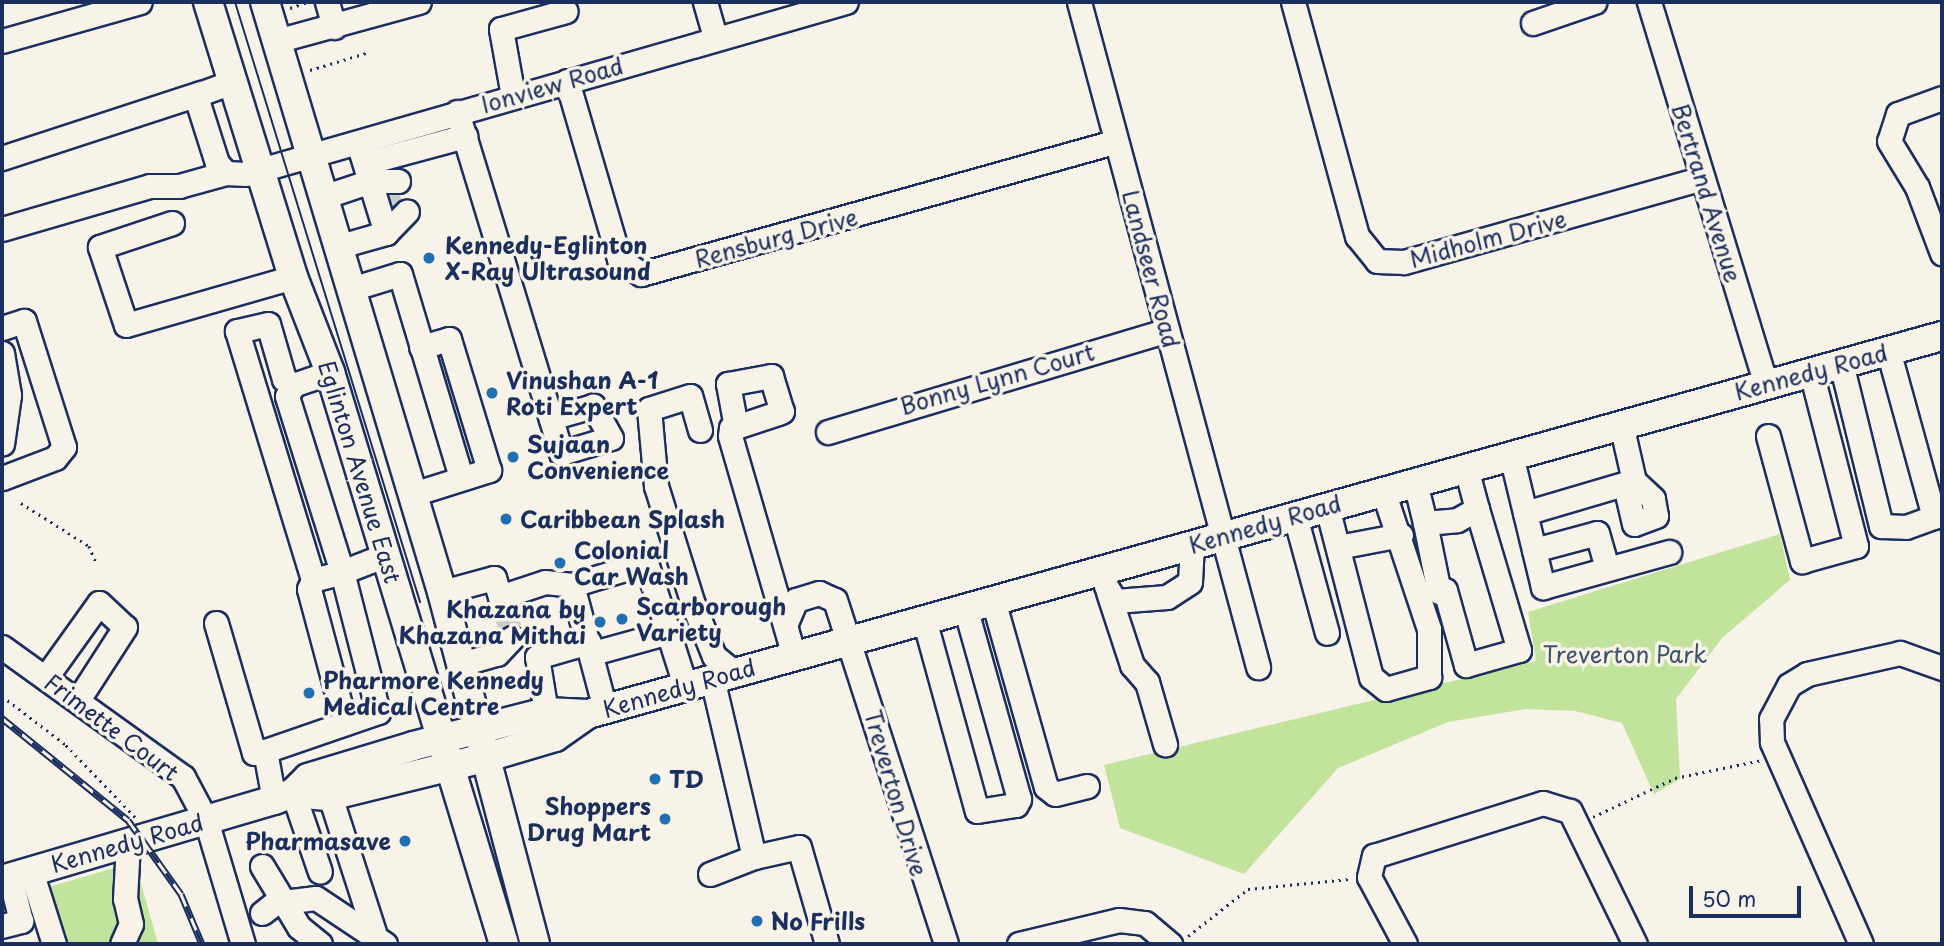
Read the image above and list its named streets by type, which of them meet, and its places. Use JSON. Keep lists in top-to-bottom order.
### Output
{
  "streets": {
    "main road": ["Kennedy Road", "Eglinton Avenue East"],
    "street": [
      "Ionview Road",
      "Bertrand Avenue",
      "Rensburg Drive",
      "Midholm Drive",
      "Landseer Road",
      "Bonny Lynn Court",
      "Frimette Court",
      "Treverton Drive"
    ]
  },
  "crossings": [
    ["Ionview Road", "Rensburg Drive"],
    ["Ionview Road", "Eglinton Avenue East"],
    ["Bertrand Avenue", "Midholm Drive"],
    ["Bertrand Avenue", "Kennedy Road"],
    ["Rensburg Drive", "Landseer Road"],
    ["Landseer Road", "Kennedy Road"],
    ["Landseer Road", "Bonny Lynn Court"],
    ["Kennedy Road", "Eglinton Avenue East"],
    ["Kennedy Road", "Frimette Court"],
    ["Kennedy Road", "Treverton Drive"]
  ],
  "parks": ["Treverton Park"],
  "places": [
    "Kennedy-Eglinton X-Ray Ultrasound",
    "Vinushan A-1 Roti Expert",
    "Sujaan Convenience",
    "Caribbean Splash",
    "Colonial Car Wash",
    "Scarborough Variety",
    "Khazana by Khazana Mithai",
    "Pharmore Kennedy Medical Centre",
    "TD",
    "Shoppers Drug Mart",
    "Pharmasave",
    "No Frills"
  ],
  "scale_bar": "50 m"
}
